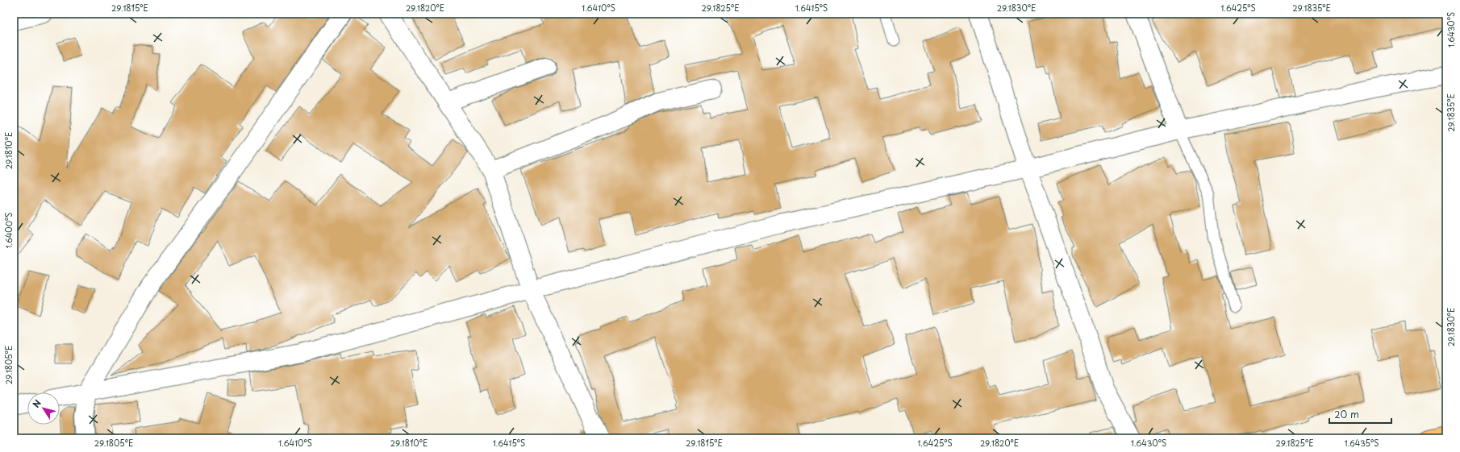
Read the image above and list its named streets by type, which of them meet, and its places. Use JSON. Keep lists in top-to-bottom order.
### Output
{
  "scale_bar": "20 m",
  "north": "top left",
  "coordinates": [
    "29.1815°E",
    "29.1820°E",
    "1.6410°S",
    "29.1825°E",
    "1.6415°S",
    "29.1830°E",
    "1.6425°S",
    "29.1835°E",
    "1.6430°S",
    "29.1810°E",
    "1.6400°S",
    "29.1805°E",
    "1.6435°S"
  ]
}
